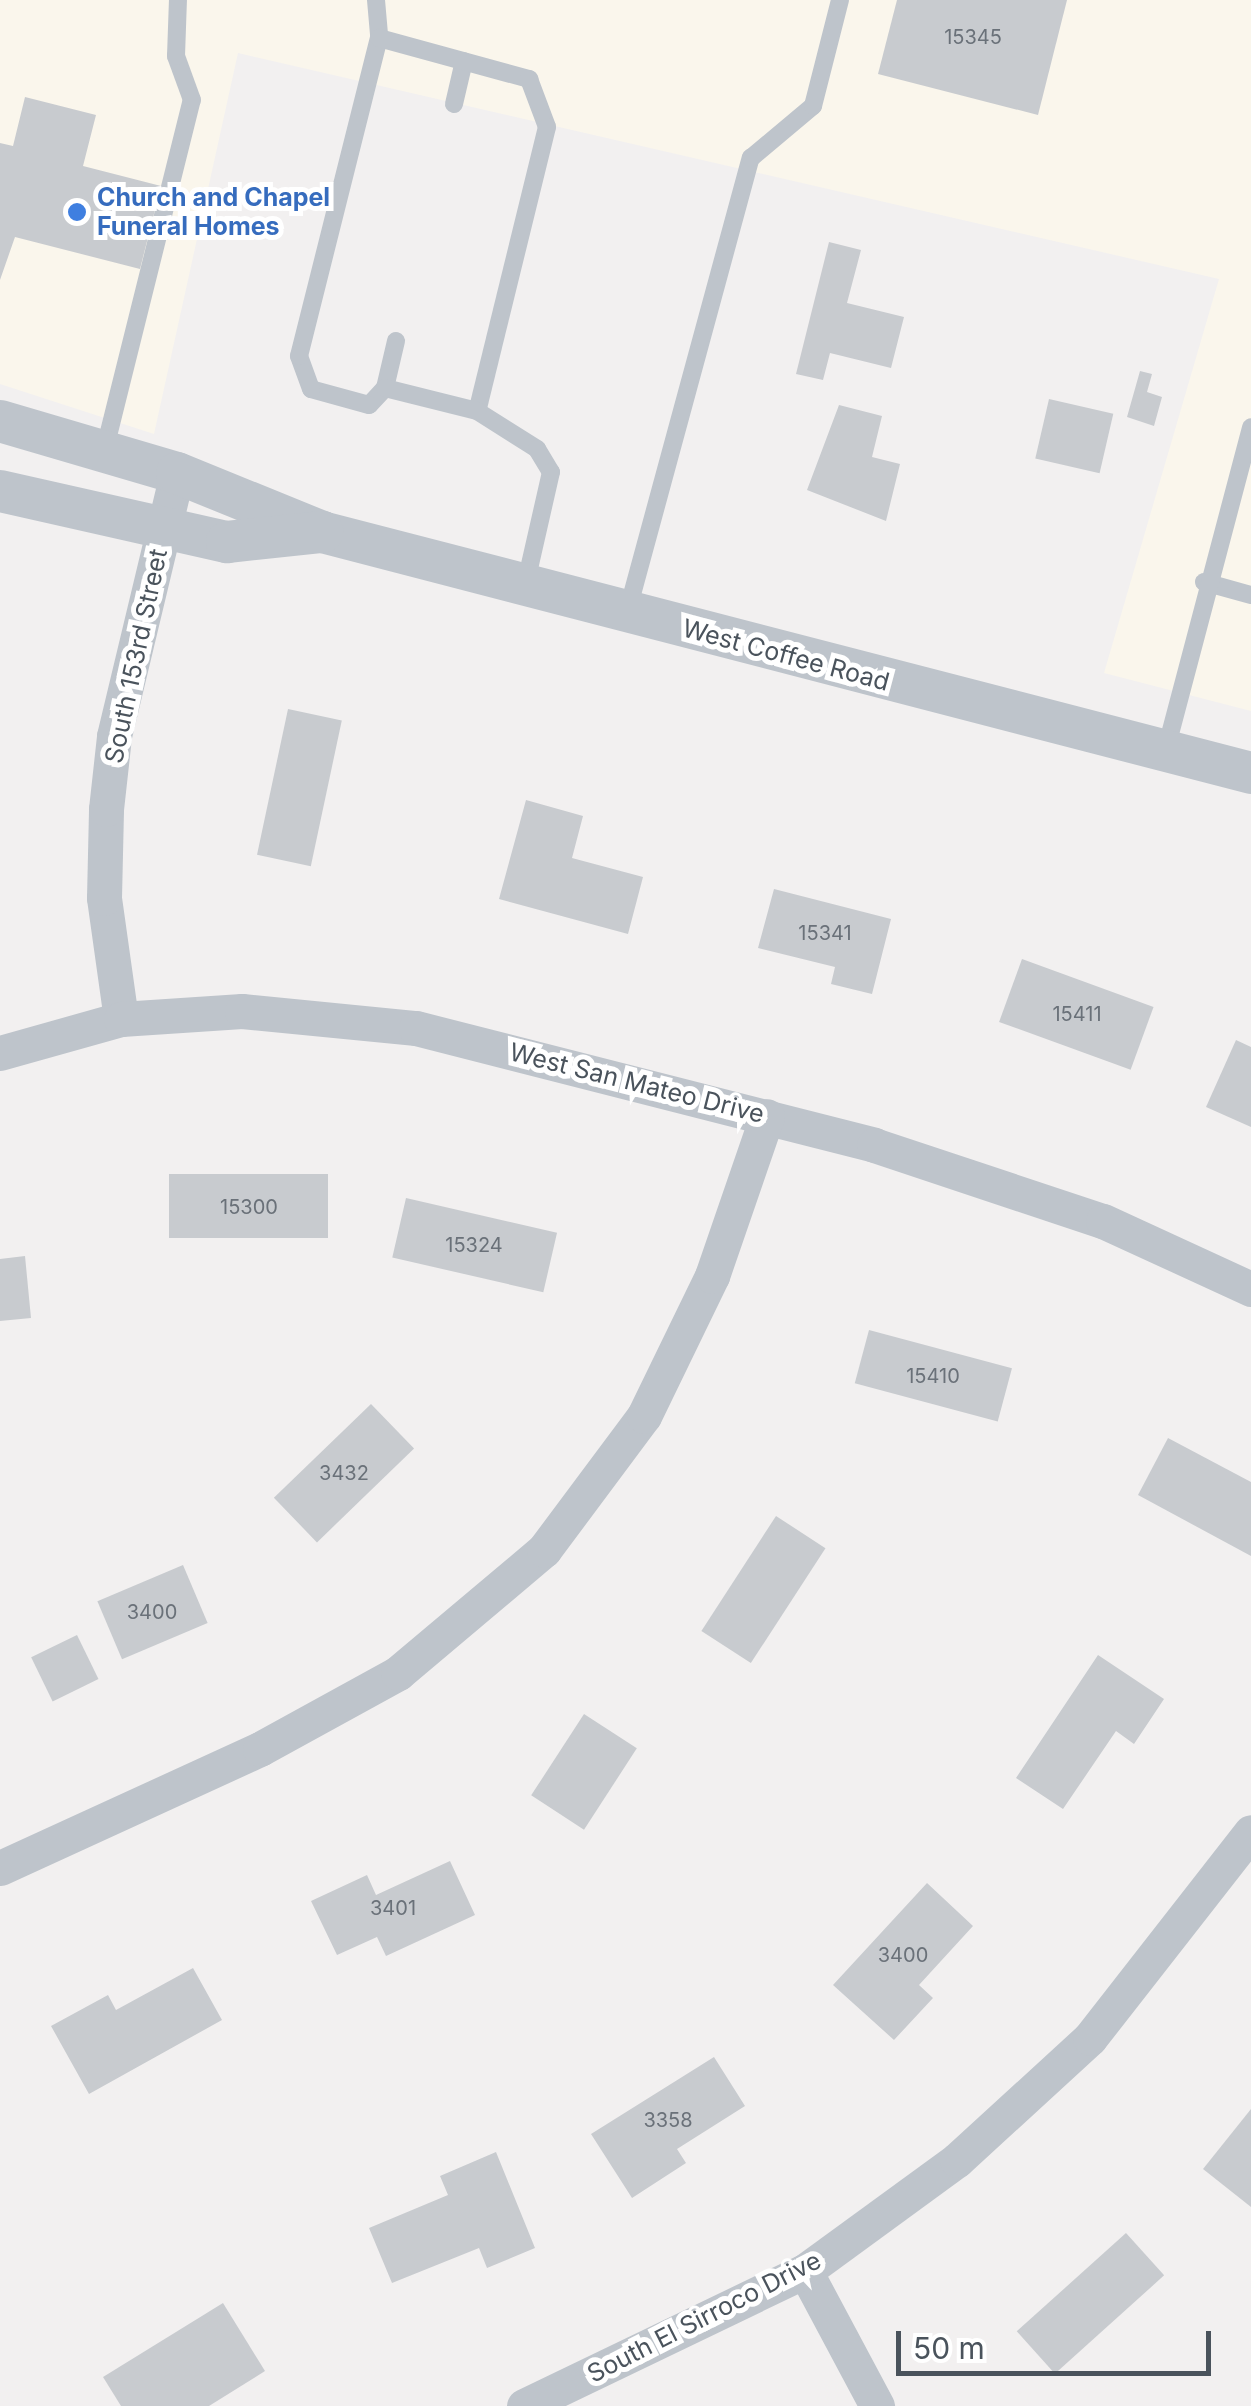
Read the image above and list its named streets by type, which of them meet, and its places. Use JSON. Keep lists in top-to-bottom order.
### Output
{
  "streets": {
    "street": [
      "West Coffee Road",
      "South 153rd Street",
      "West San Mateo Drive",
      "South El Sirroco Drive"
    ]
  },
  "crossings": [
    ["West Coffee Road", "South 153rd Street"],
    ["South 153rd Street", "West San Mateo Drive"]
  ],
  "places": ["Church and Chapel Funeral Homes"],
  "house_numbers": [
    "15345",
    "15341",
    "15411",
    "15300",
    "15324",
    "15410",
    "3432",
    "3400",
    "3401",
    "3400",
    "3358"
  ],
  "scale_bar": "50 m"
}
